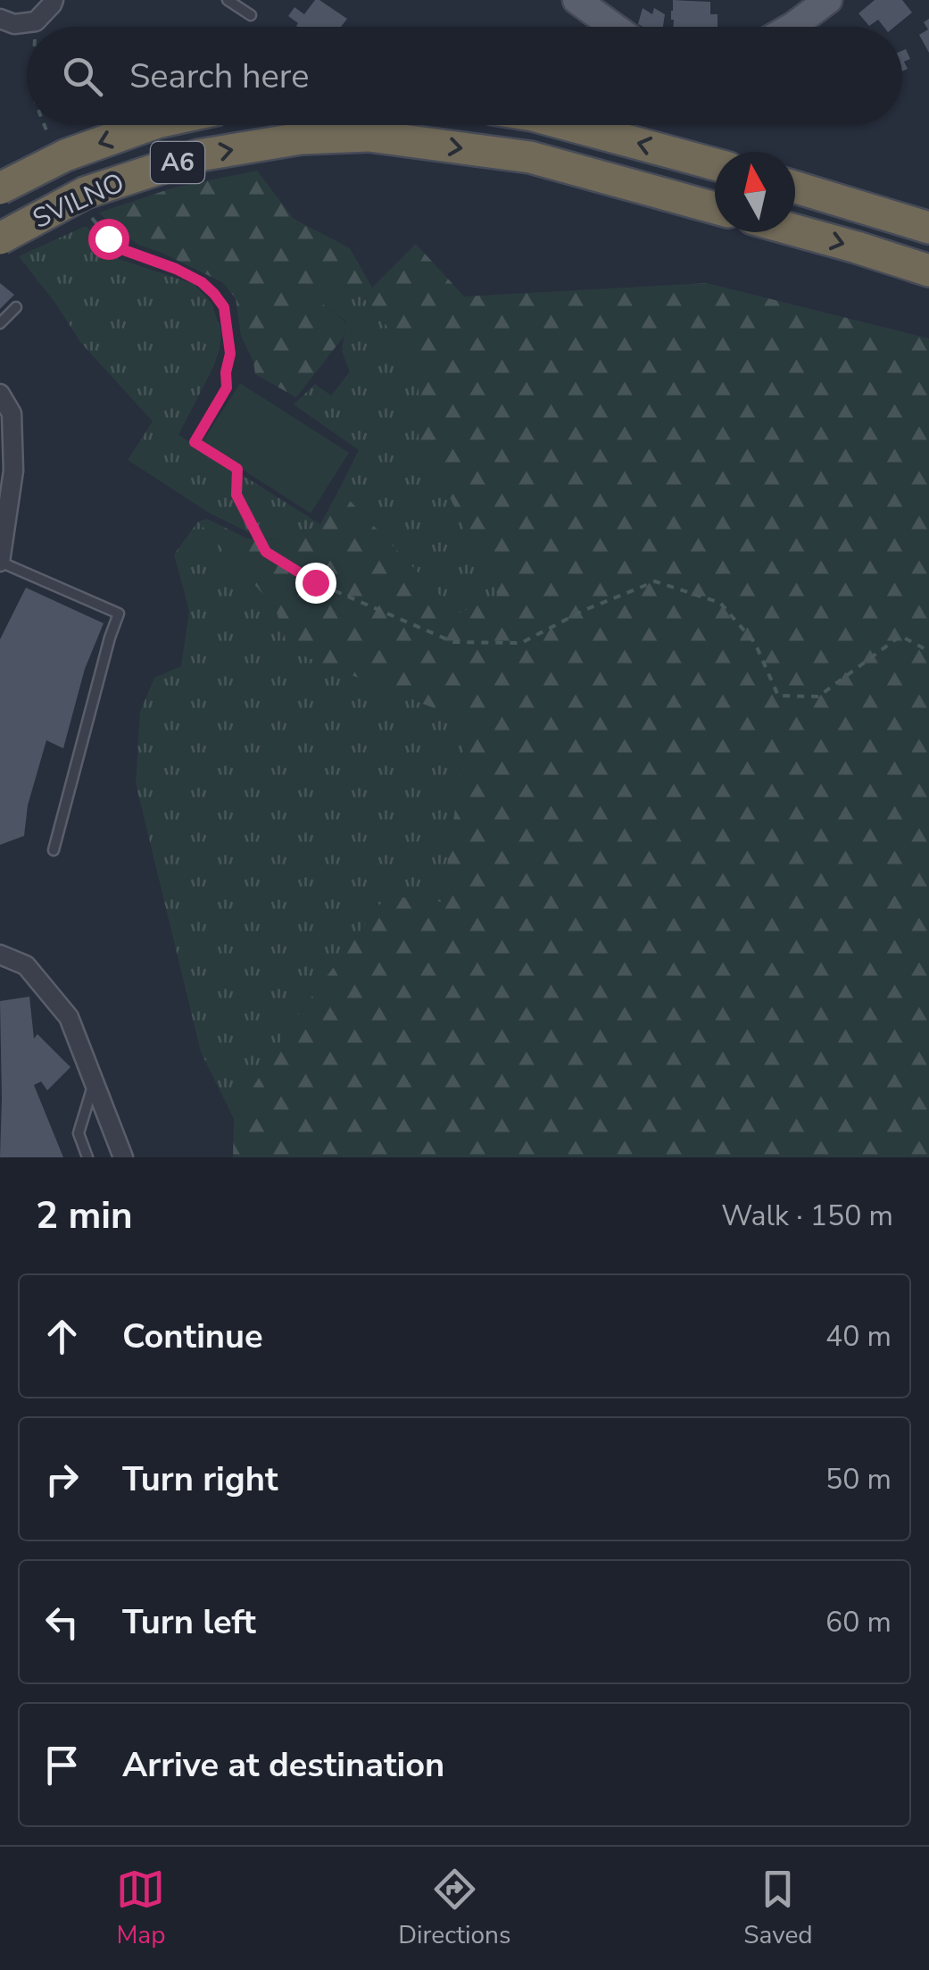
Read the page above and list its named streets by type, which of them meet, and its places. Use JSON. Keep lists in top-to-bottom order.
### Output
{
  "streets": {
    "highway": ["A6", "SVILNO"]
  },
  "north": "top",
  "page": {
    "search": "Search here",
    "heading": ["2 min", "Walk · 150 m"],
    "list": [
      ["Continue", "40 m"],
      ["Turn right", "50 m"],
      ["Turn left", "60 m"],
      "Arrive at destination"
    ],
    "nav": ["Map", "Directions", "Saved"]
  }
}
